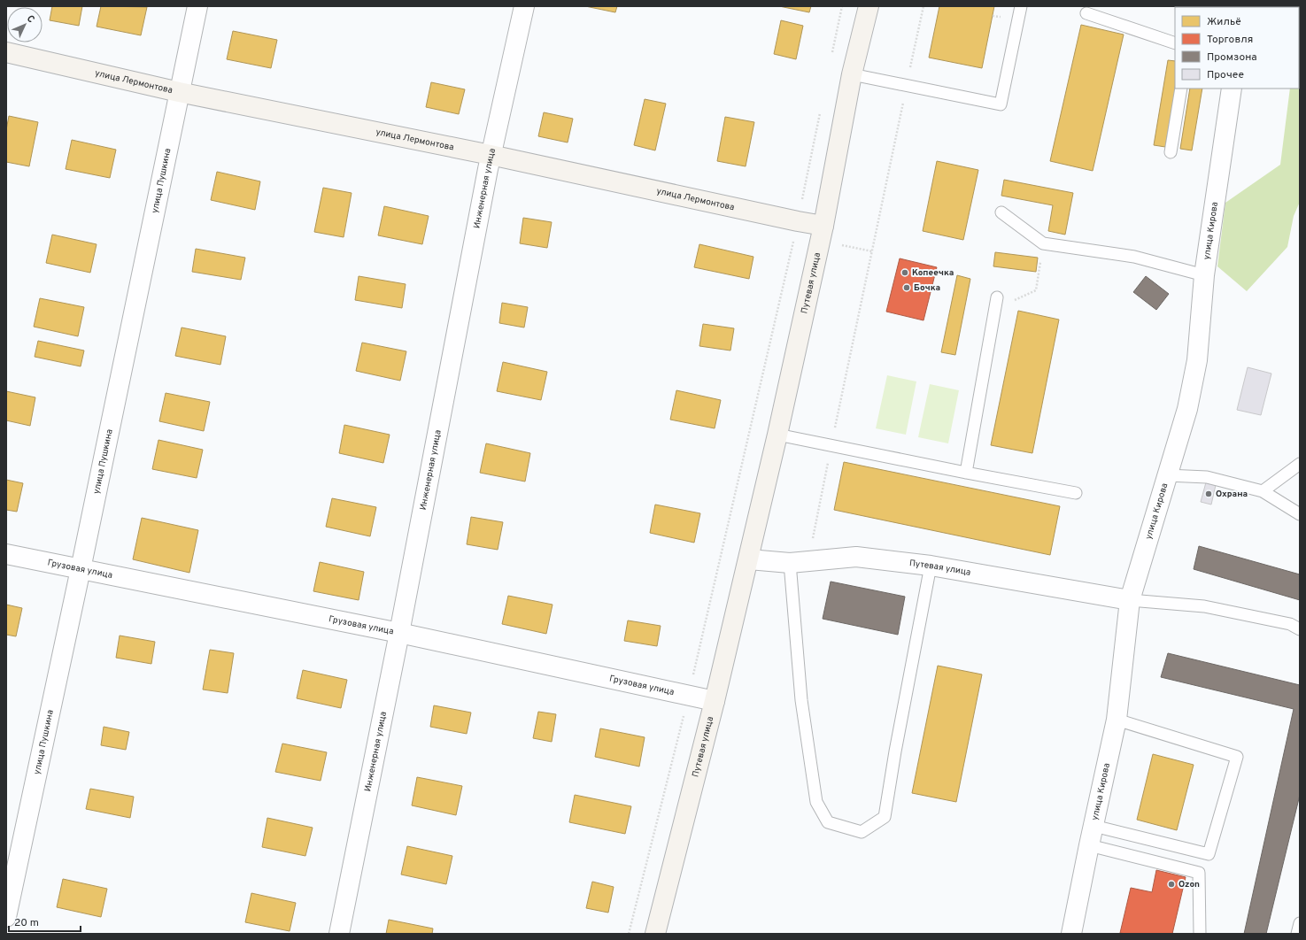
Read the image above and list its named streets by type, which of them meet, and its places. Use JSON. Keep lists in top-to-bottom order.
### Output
{
  "streets": {
    "street": [
      "улица Лермонтова",
      "улица Пушкина",
      "Инженерная улица",
      "улица Кирова",
      "Путевая улица",
      "Грузовая улица"
    ]
  },
  "crossings": [
    ["улица Лермонтова", "улица Пушкина"],
    ["улица Лермонтова", "Инженерная улица"],
    ["улица Лермонтова", "Путевая улица"],
    ["улица Пушкина", "Грузовая улица"],
    ["Инженерная улица", "Грузовая улица"],
    ["улица Кирова", "Путевая улица"],
    ["Путевая улица", "Грузовая улица"]
  ],
  "places": [
    "Копеечка",
    "Бочка",
    "Охрана",
    "Ozon"
  ],
  "legend": [
    "Жильё",
    "Торговля",
    "Промзона",
    "Прочее"
  ],
  "scale_bar": "20 m",
  "north": "top right"
}
